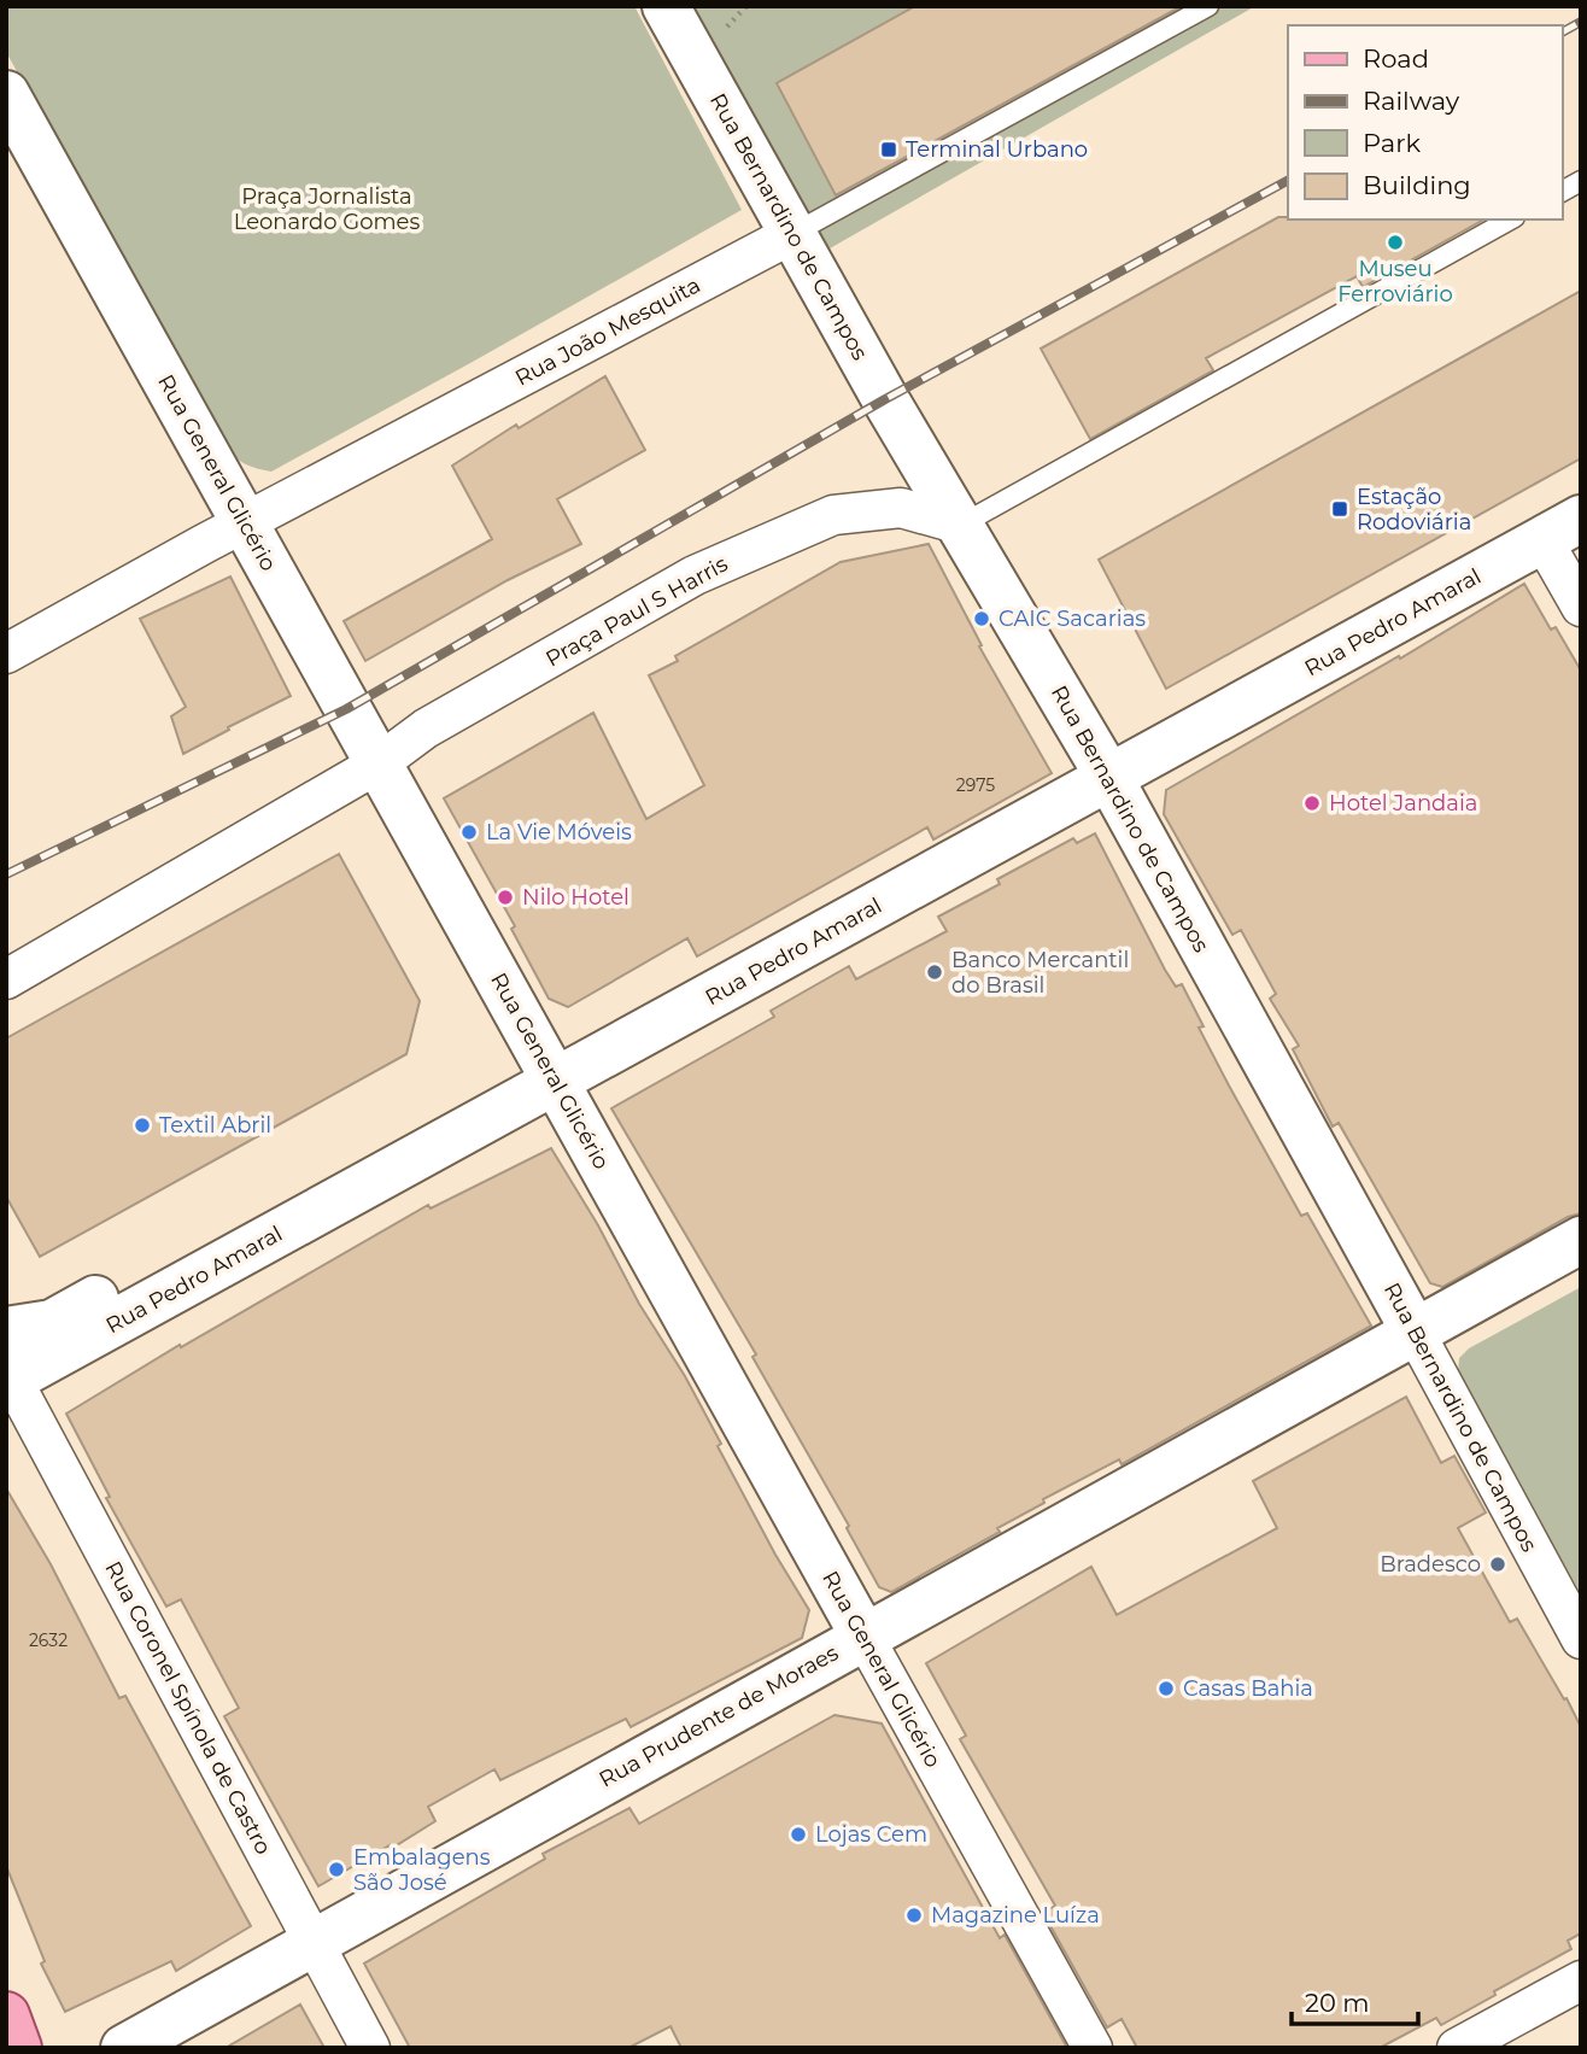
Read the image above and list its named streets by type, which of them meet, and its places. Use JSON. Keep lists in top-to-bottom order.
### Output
{
  "streets": {
    "street": [
      "Rua Bernardino de Campos",
      "Rua João Mesquita",
      "Rua General Glicério",
      "Praça Paul S Harris",
      "Rua Pedro Amaral",
      "Rua Coronel Spínola de Castro",
      "Rua Prudente de Moraes"
    ]
  },
  "crossings": [
    ["Rua Bernardino de Campos", "Rua João Mesquita"],
    ["Rua Bernardino de Campos", "Praça Paul S Harris"],
    ["Rua Bernardino de Campos", "Rua Pedro Amaral"],
    ["Rua Bernardino de Campos", "Rua Prudente de Moraes"],
    ["Rua João Mesquita", "Rua General Glicério"],
    ["Rua General Glicério", "Praça Paul S Harris"],
    ["Rua General Glicério", "Rua Pedro Amaral"],
    ["Rua General Glicério", "Rua Prudente de Moraes"],
    ["Rua Pedro Amaral", "Rua Coronel Spínola de Castro"],
    ["Rua Coronel Spínola de Castro", "Rua Prudente de Moraes"]
  ],
  "parks": ["Praça Jornalista Leonardo Gomes"],
  "places": {
    "transit": ["Terminal Urbano", "Estação Rodoviária"],
    "other": [
      "Museu Ferroviário",
      "CAIC Sacarias",
      "Hotel Jandaia",
      "La Vie Móveis",
      "Nilo Hotel",
      "Banco Mercantil do Brasil",
      "Textil Abril",
      "Bradesco",
      "Casas Bahia",
      "Lojas Cem",
      "Embalagens São José",
      "Magazine Luíza"
    ]
  },
  "house_numbers": ["2975", "2632"],
  "legend": [
    "Road",
    "Railway",
    "Park",
    "Building"
  ],
  "scale_bar": "20 m"
}
